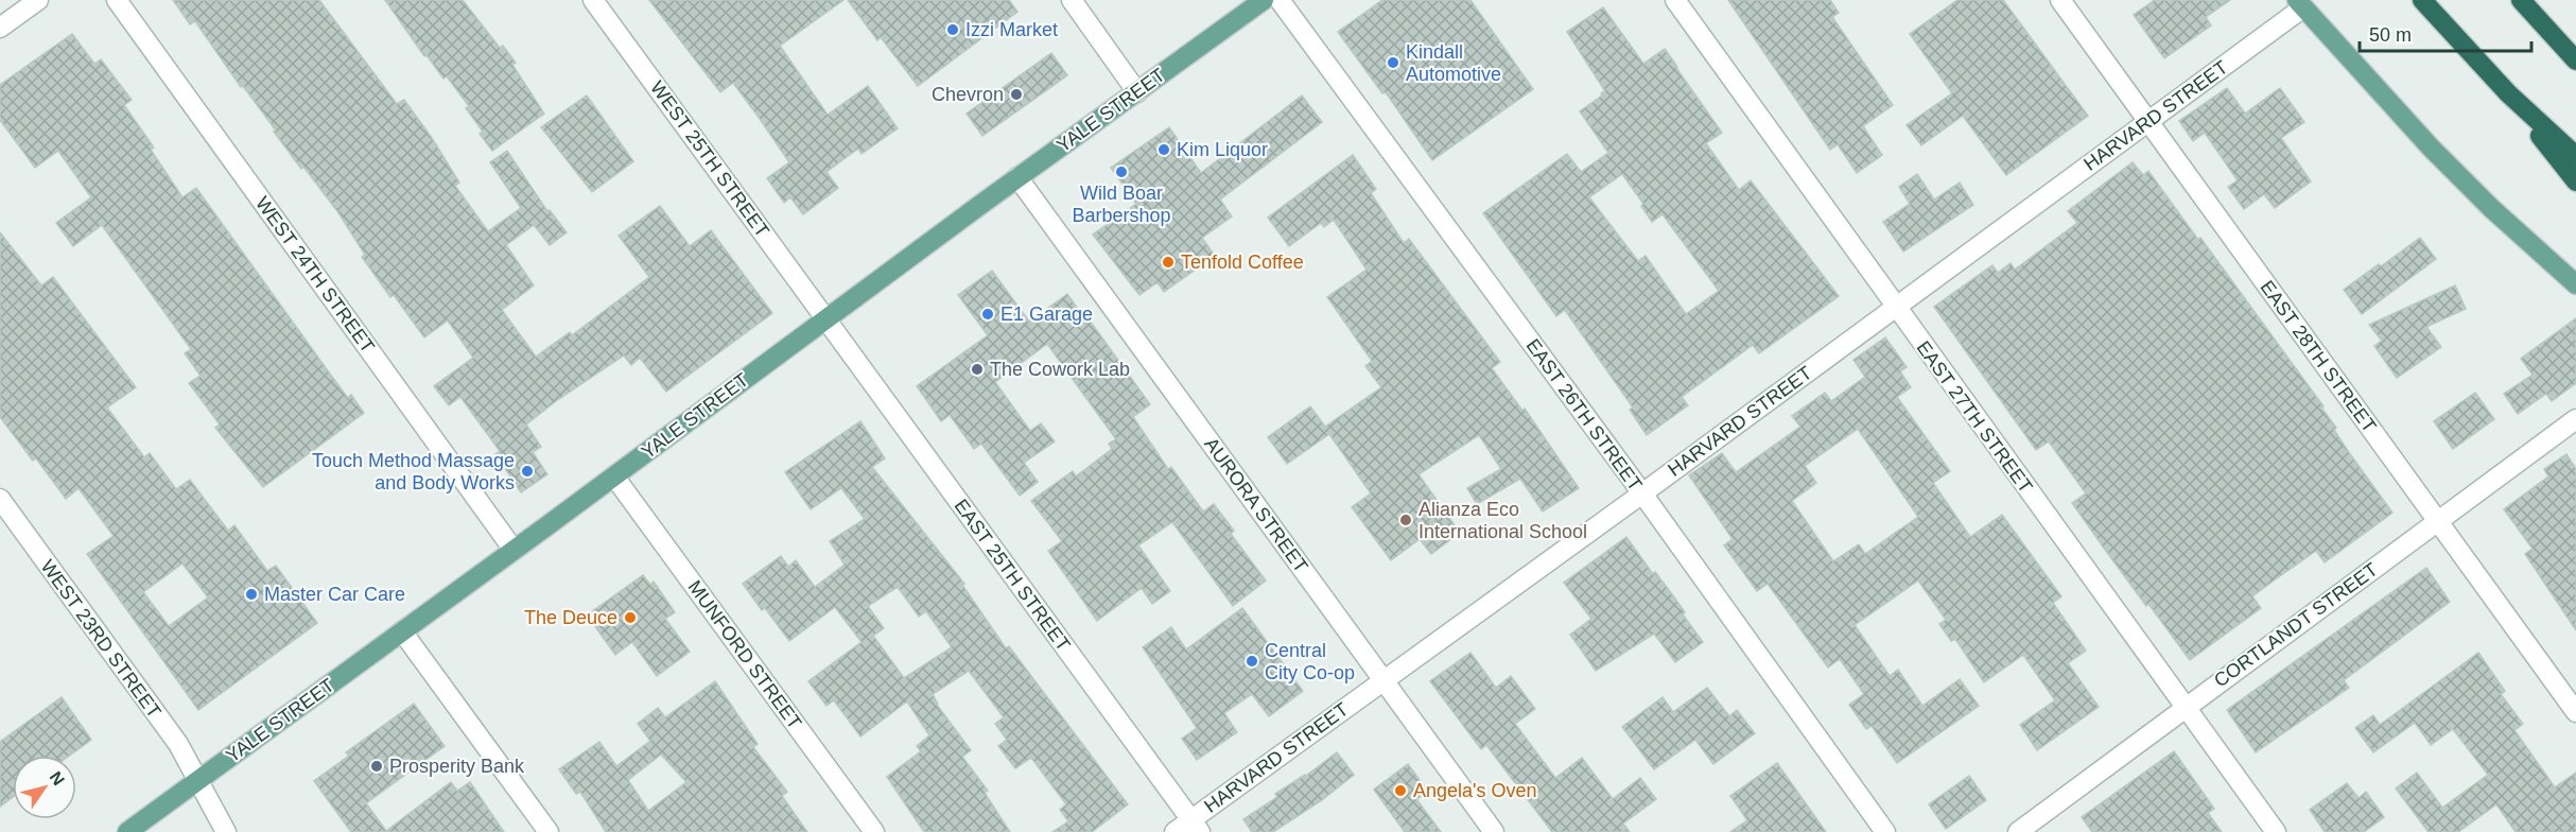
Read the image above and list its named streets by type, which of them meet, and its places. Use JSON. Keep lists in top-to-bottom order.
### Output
{
  "streets": {
    "main road": ["YALE STREET"],
    "street": [
      "HARVARD STREET",
      "WEST 25TH STREET",
      "WEST 24TH STREET",
      "EAST 28TH STREET",
      "EAST 26TH STREET",
      "EAST 27TH STREET",
      "AURORA STREET",
      "EAST 25TH STREET",
      "CORTLANDT STREET",
      "WEST 23RD STREET",
      "MUNFORD STREET"
    ]
  },
  "crossings": [
    ["YALE STREET", "WEST 25TH STREET"],
    ["YALE STREET", "WEST 24TH STREET"],
    ["YALE STREET", "AURORA STREET"],
    ["YALE STREET", "EAST 25TH STREET"],
    ["YALE STREET", "WEST 23RD STREET"],
    ["YALE STREET", "MUNFORD STREET"],
    ["HARVARD STREET", "EAST 28TH STREET"],
    ["HARVARD STREET", "EAST 26TH STREET"],
    ["HARVARD STREET", "EAST 27TH STREET"],
    ["HARVARD STREET", "AURORA STREET"],
    ["HARVARD STREET", "EAST 25TH STREET"],
    ["WEST 25TH STREET", "EAST 25TH STREET"],
    ["EAST 28TH STREET", "CORTLANDT STREET"],
    ["EAST 27TH STREET", "CORTLANDT STREET"]
  ],
  "places": [
    "Izzi Market",
    "Kindall Automotive",
    "Chevron",
    "Kim Liquor",
    "Wild Boar Barbershop",
    "Tenfold Coffee",
    "E1 Garage",
    "The Cowork Lab",
    "Touch Method Massage and Body Works",
    "Alianza Eco International School",
    "Master Car Care",
    "The Deuce",
    "Central City Co-op",
    "Prosperity Bank",
    "Angela's Oven"
  ],
  "scale_bar": "50 m",
  "north": "top right"
}
